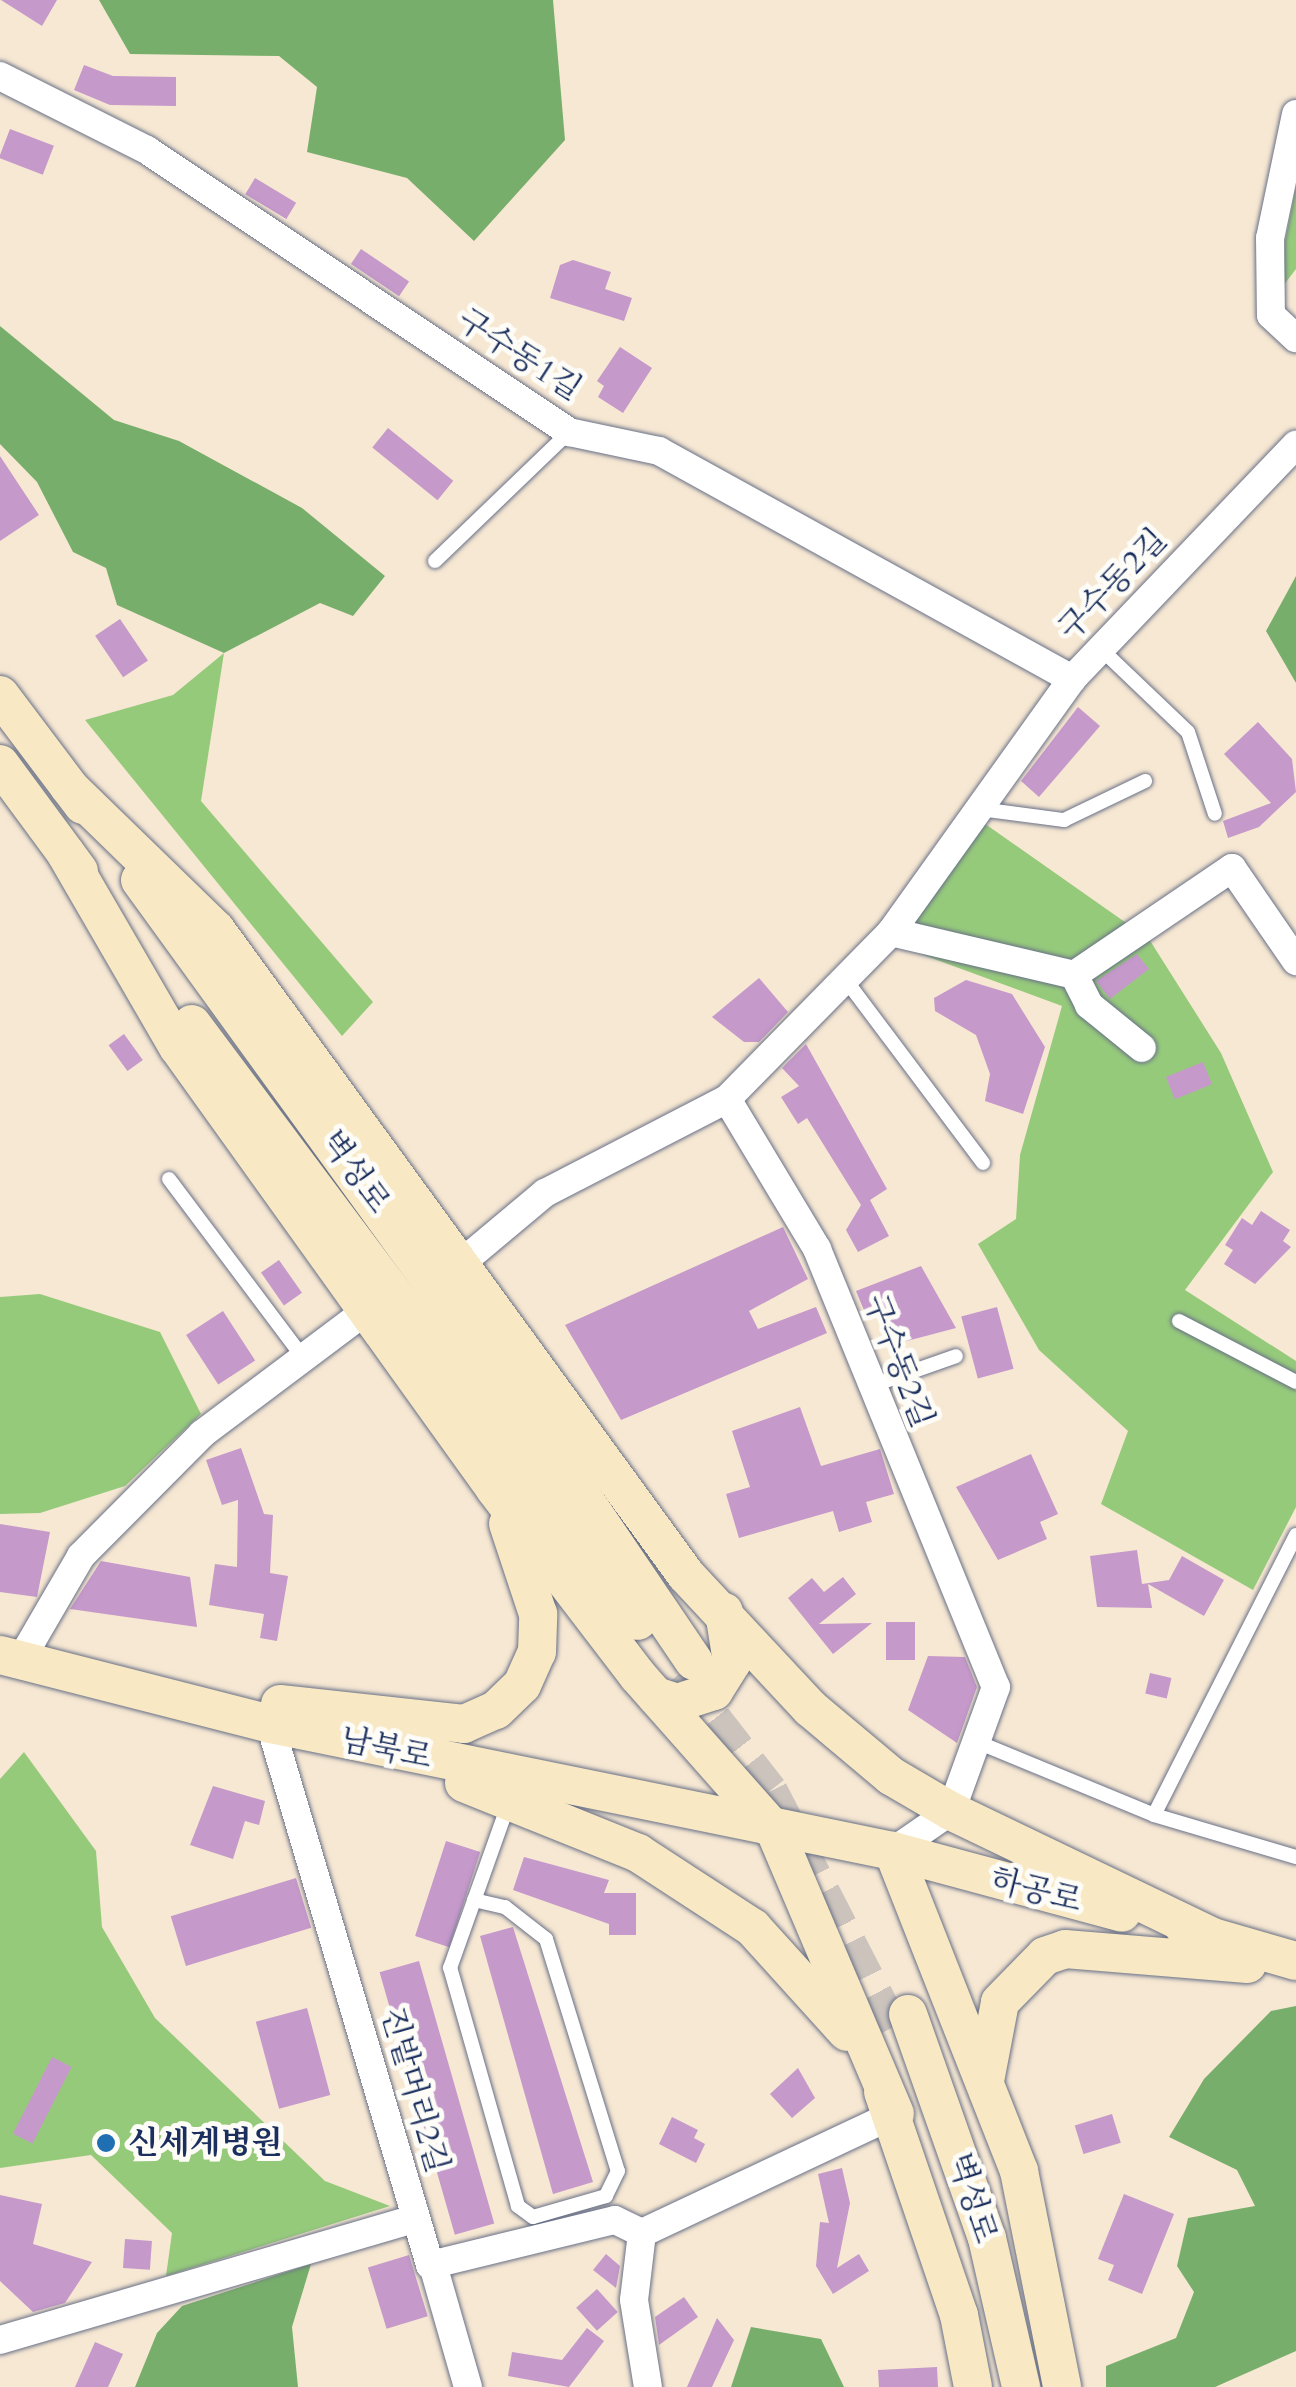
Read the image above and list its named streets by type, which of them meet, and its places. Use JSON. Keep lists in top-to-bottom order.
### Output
{
  "streets": {
    "main road": ["벽성로", "남북로", "하공로"],
    "street": ["구수동1길", "구수동2길", "진밭머리2길"]
  },
  "crossings": [
    ["구수동1길", "구수동2길"],
    ["남북로", "하공로"],
    ["남북로", "진밭머리2길"]
  ],
  "places": ["신세계병원"]
}
